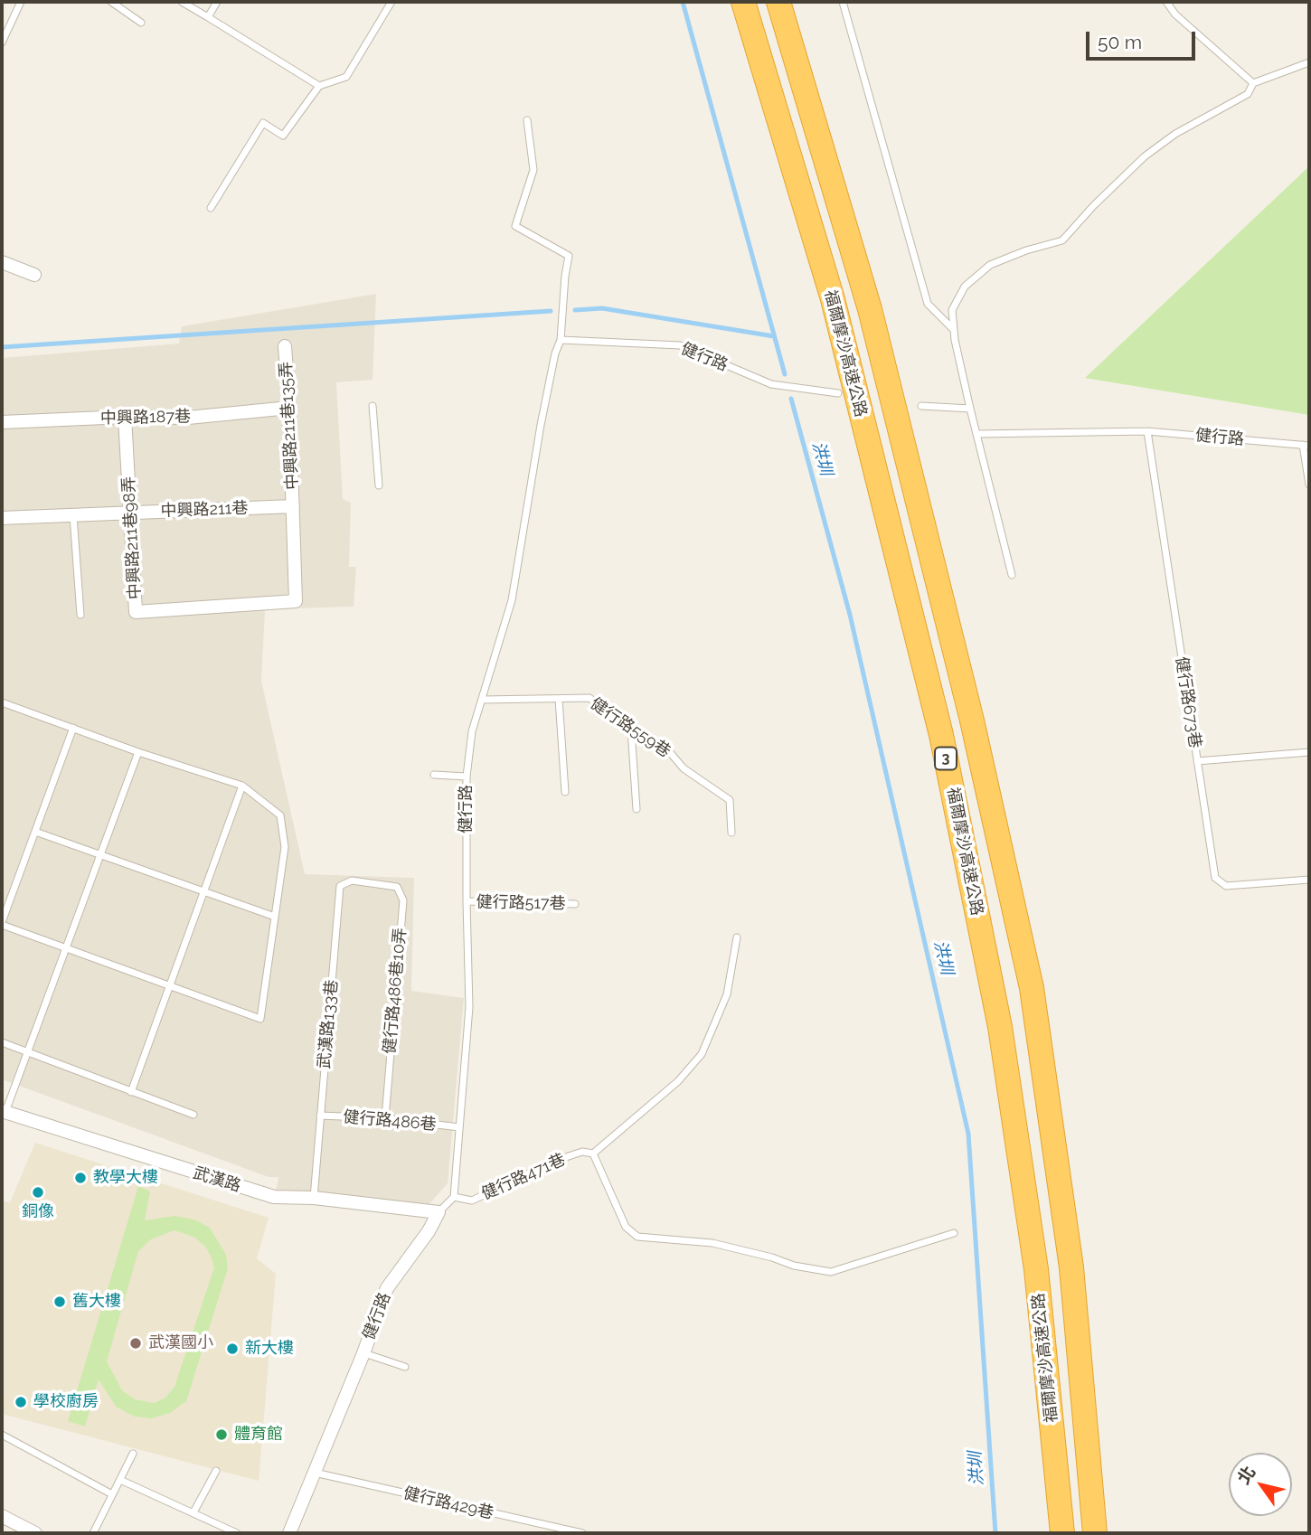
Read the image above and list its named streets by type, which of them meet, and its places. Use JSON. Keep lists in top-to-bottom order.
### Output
{
  "streets": {
    "highway": ["福爾摩沙高速公路", "3"],
    "street": [
      "健行路",
      "中興路187巷",
      "中興路211巷135弄",
      "中興路211巷",
      "中興路211巷98弄",
      "武漢路"
    ],
    "lane": [
      "健行路673巷",
      "健行路559巷",
      "健行路517巷",
      "健行路486巷10弄",
      "武漢路133巷",
      "健行路486巷",
      "健行路471巷",
      "健行路429巷"
    ]
  },
  "crossings": [
    ["健行路", "健行路673巷"],
    ["健行路", "健行路559巷"],
    ["健行路", "健行路517巷"],
    ["健行路", "健行路486巷"],
    ["健行路", "健行路471巷"],
    ["健行路", "武漢路"],
    ["健行路", "健行路429巷"],
    ["中興路187巷", "中興路211巷135弄"],
    ["中興路187巷", "中興路211巷98弄"],
    ["中興路211巷135弄", "中興路211巷"],
    ["中興路211巷135弄", "中興路211巷98弄"],
    ["中興路211巷", "中興路211巷98弄"],
    ["健行路486巷10弄", "武漢路133巷"],
    ["健行路486巷10弄", "健行路486巷"],
    ["武漢路133巷", "健行路486巷"],
    ["武漢路133巷", "武漢路"]
  ],
  "water": ["洪圳"],
  "places": [
    "教學大樓",
    "銅像",
    "舊大樓",
    "武漢國小",
    "新大樓",
    "學校廚房",
    "體育館"
  ],
  "scale_bar": "50 m",
  "north": "top left"
}
